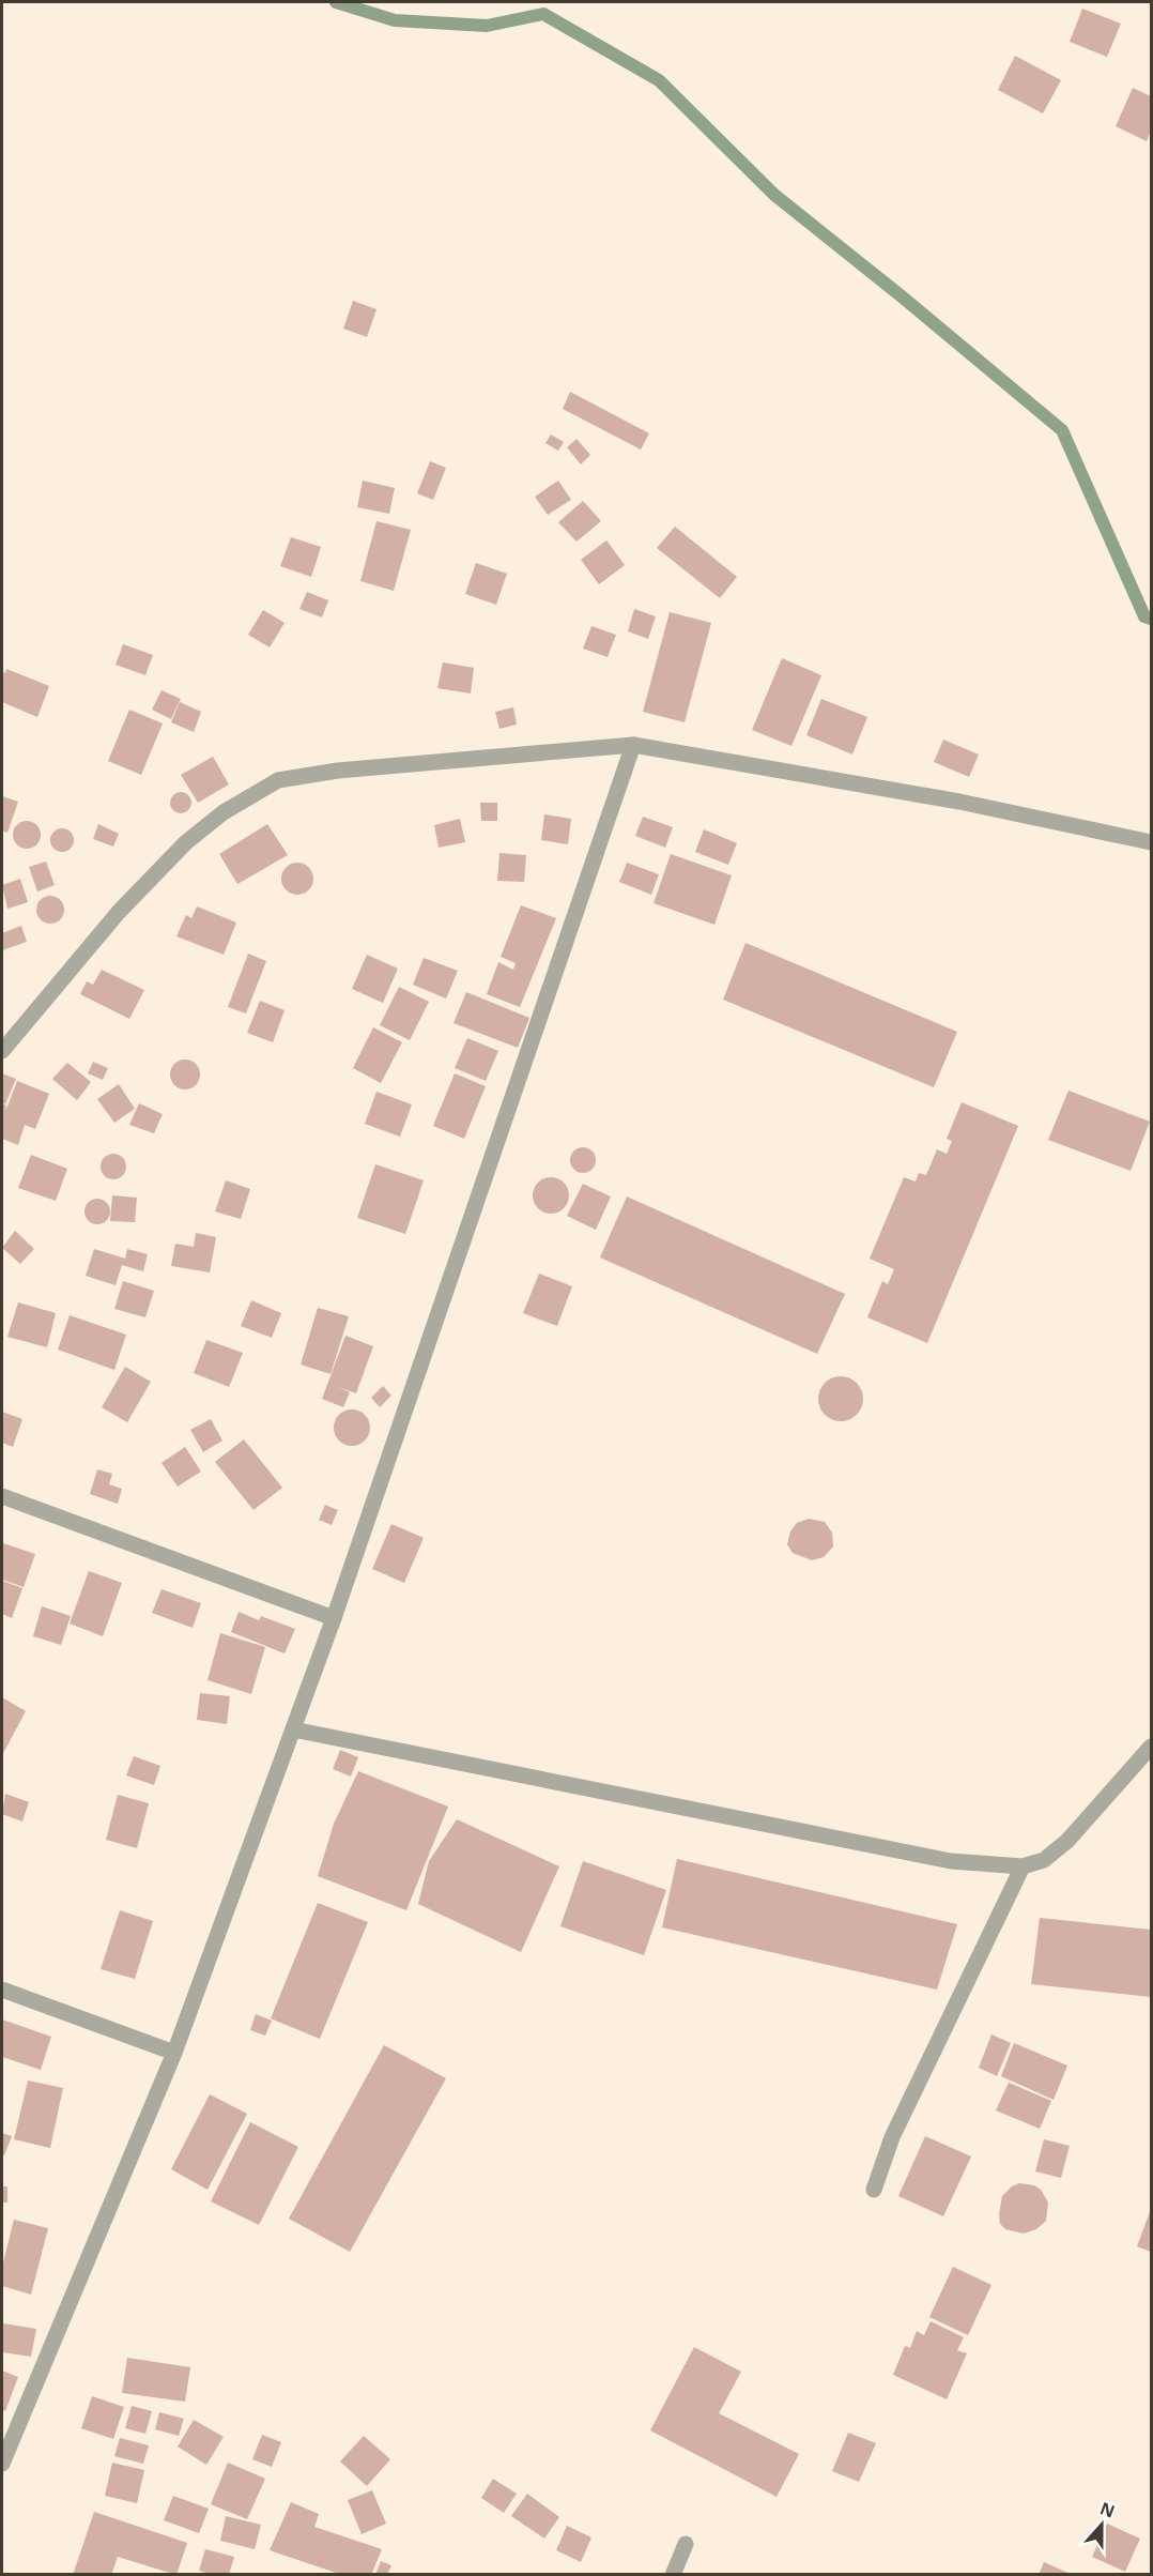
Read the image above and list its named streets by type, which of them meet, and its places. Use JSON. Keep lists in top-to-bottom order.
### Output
{
  "north": "top"
}
